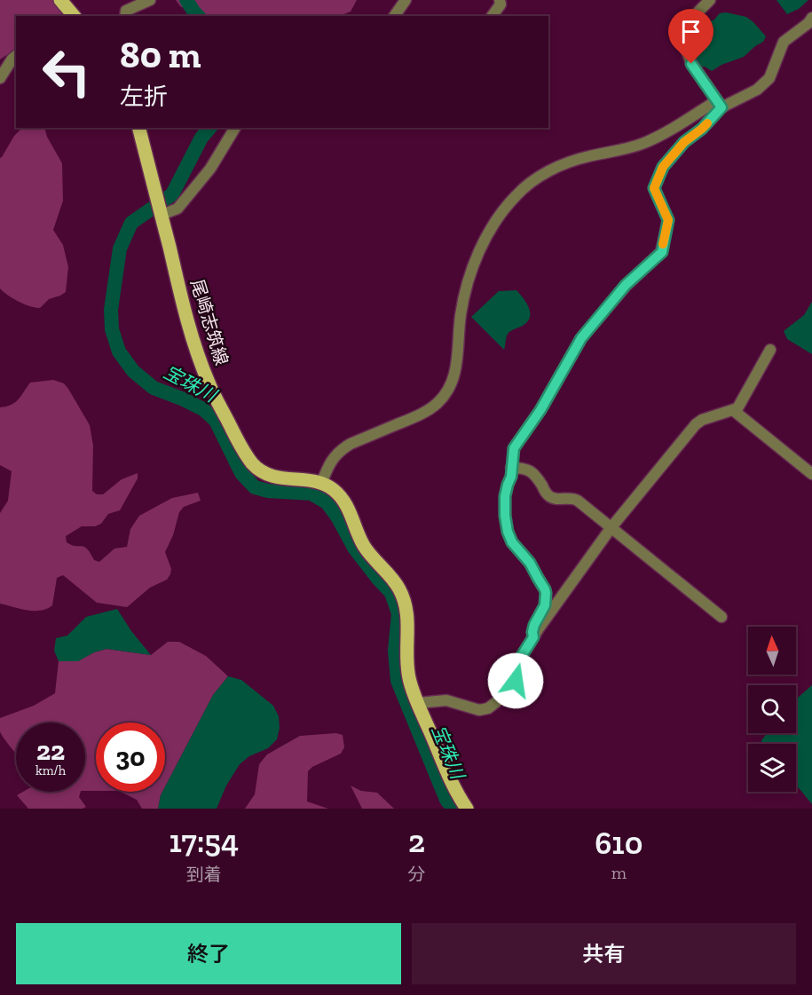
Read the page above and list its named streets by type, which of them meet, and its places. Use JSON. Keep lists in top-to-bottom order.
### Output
{
  "streets": {
    "main road": ["尾崎志筑線"]
  },
  "water": ["宝珠川"],
  "north": "top",
  "page": {
    "turn": ["80 m", "左折"],
    "speed": "22 km/h",
    "limit": "30",
    "eta": [
      "17:54",
      "到着",
      "2",
      "分",
      "610",
      "m"
    ],
    "buttons": ["終了", "共有"]
  }
}
